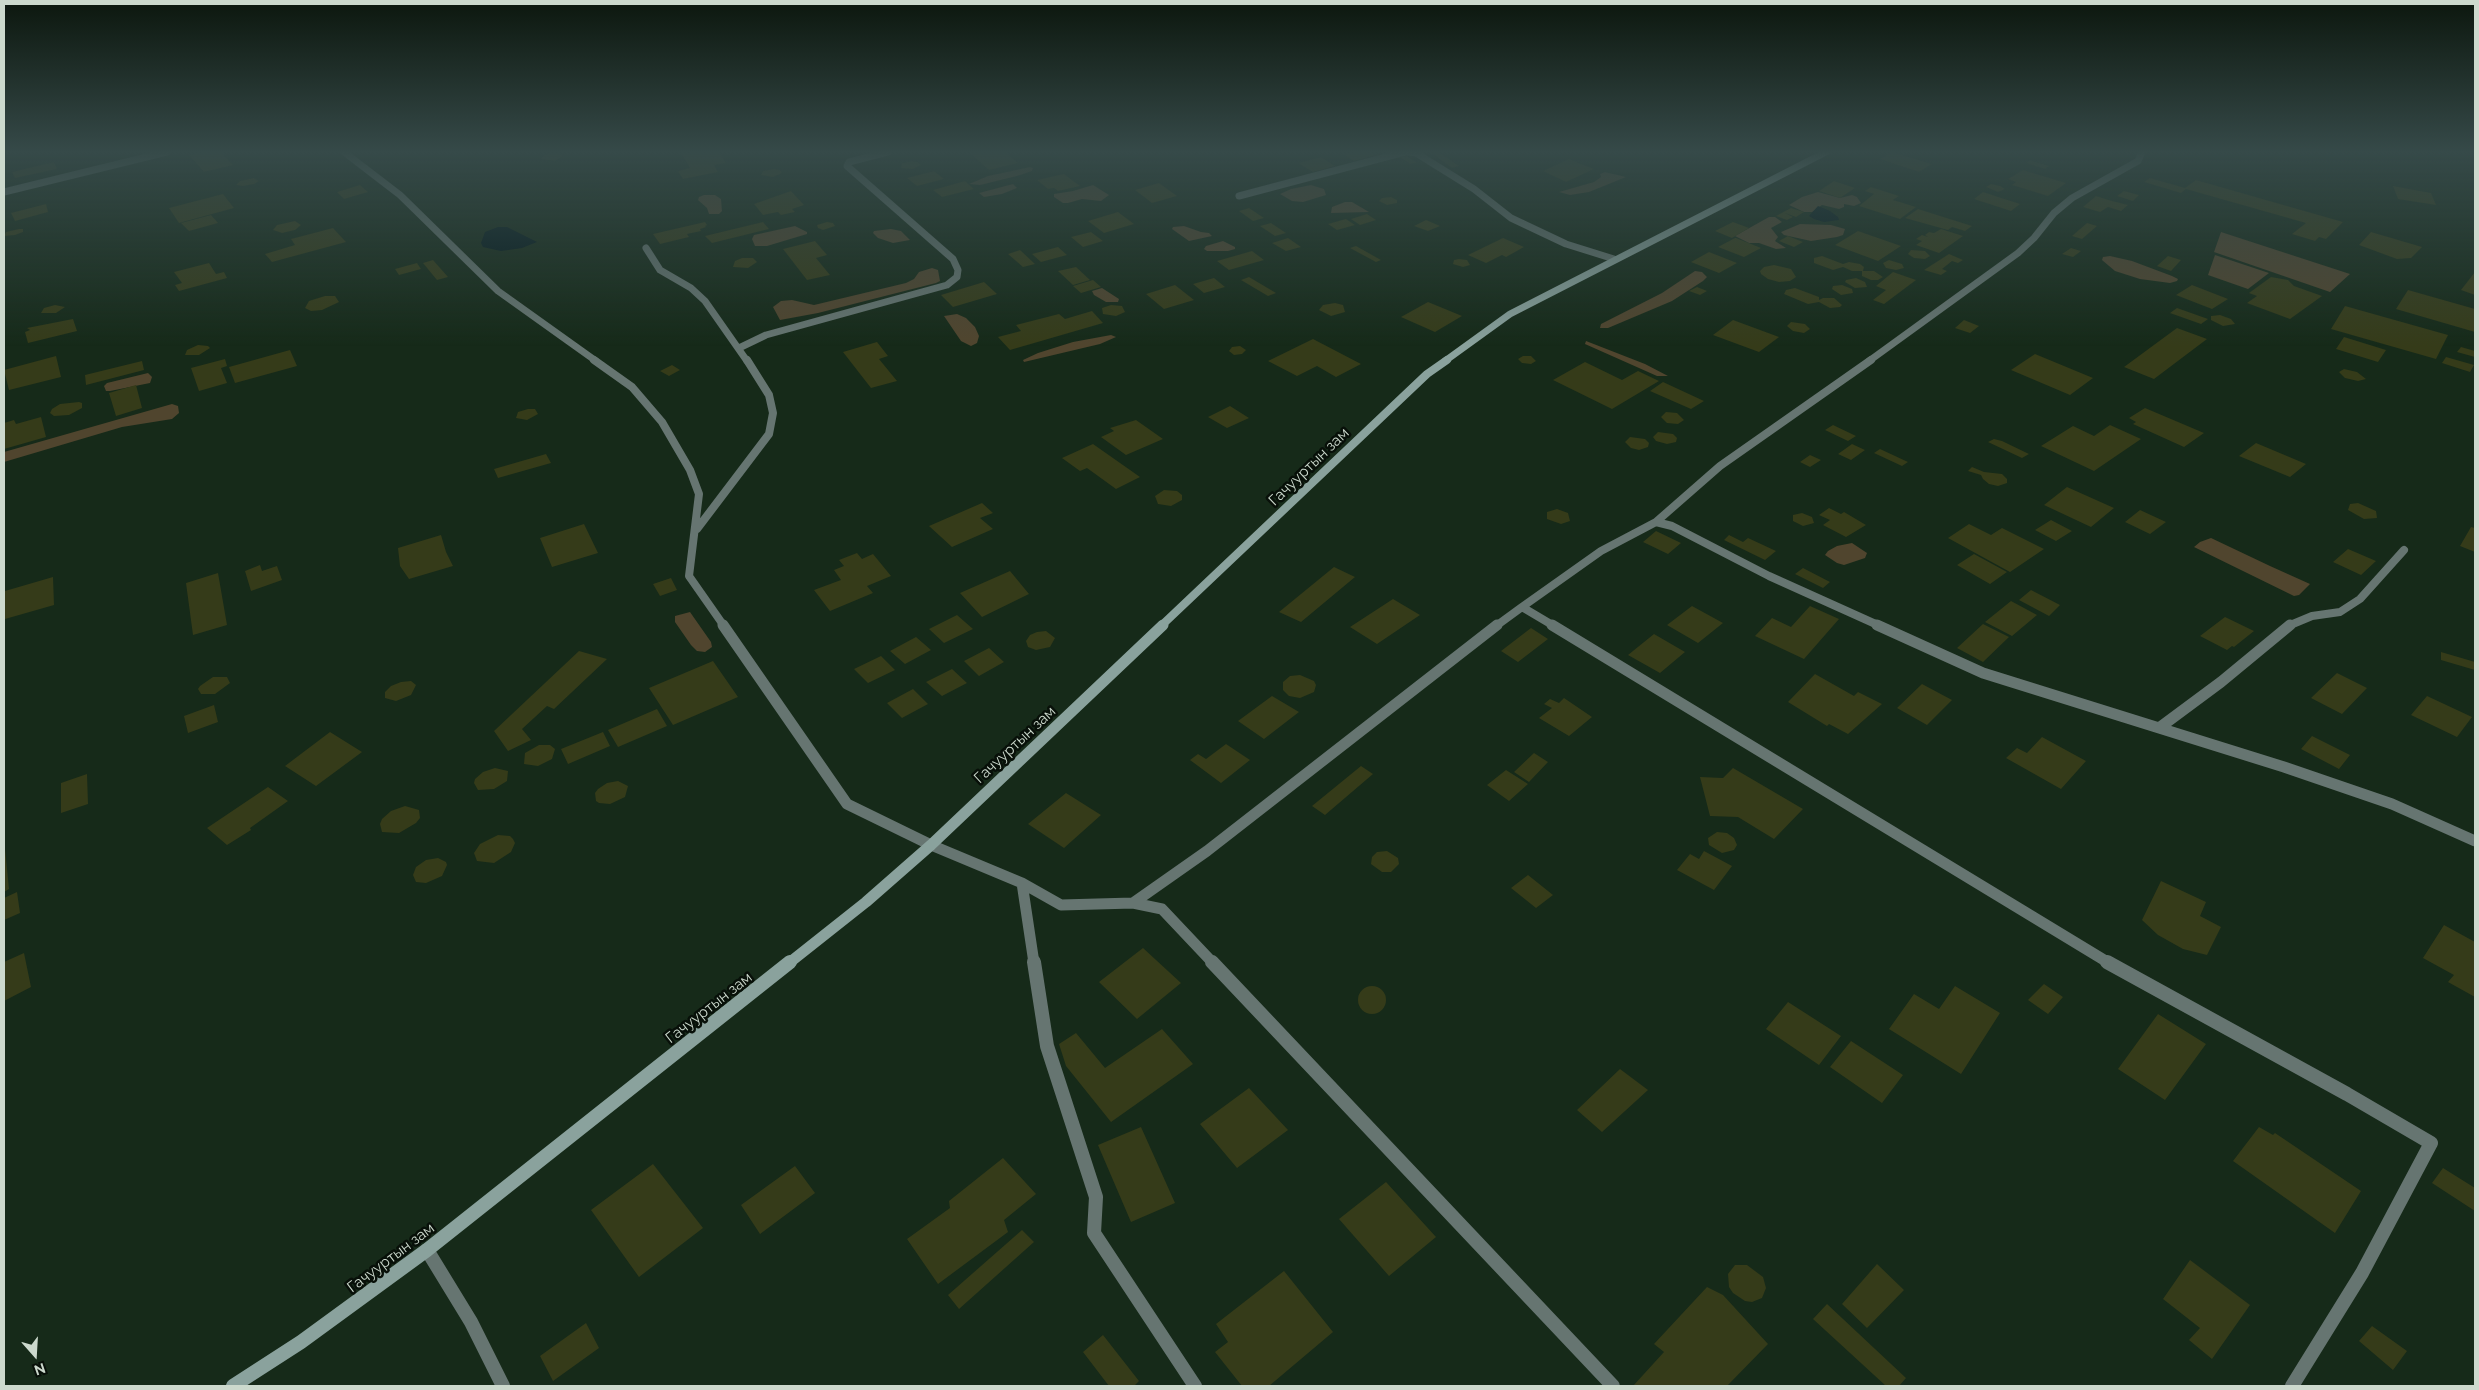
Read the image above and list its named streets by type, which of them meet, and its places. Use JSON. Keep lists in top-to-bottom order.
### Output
{
  "streets": {
    "main road": ["Гачууртын зам"]
  },
  "north": "bottom"
}
